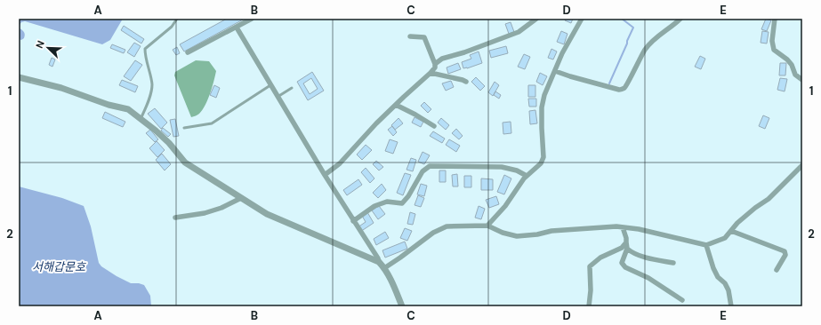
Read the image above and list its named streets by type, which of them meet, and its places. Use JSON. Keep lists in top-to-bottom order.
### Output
{
  "water": ["서해갑문호"],
  "north": "top left",
  "grid": {
    "columns": [
      "A",
      "B",
      "C",
      "D",
      "E"
    ],
    "rows": ["1", "2"]
  }
}
